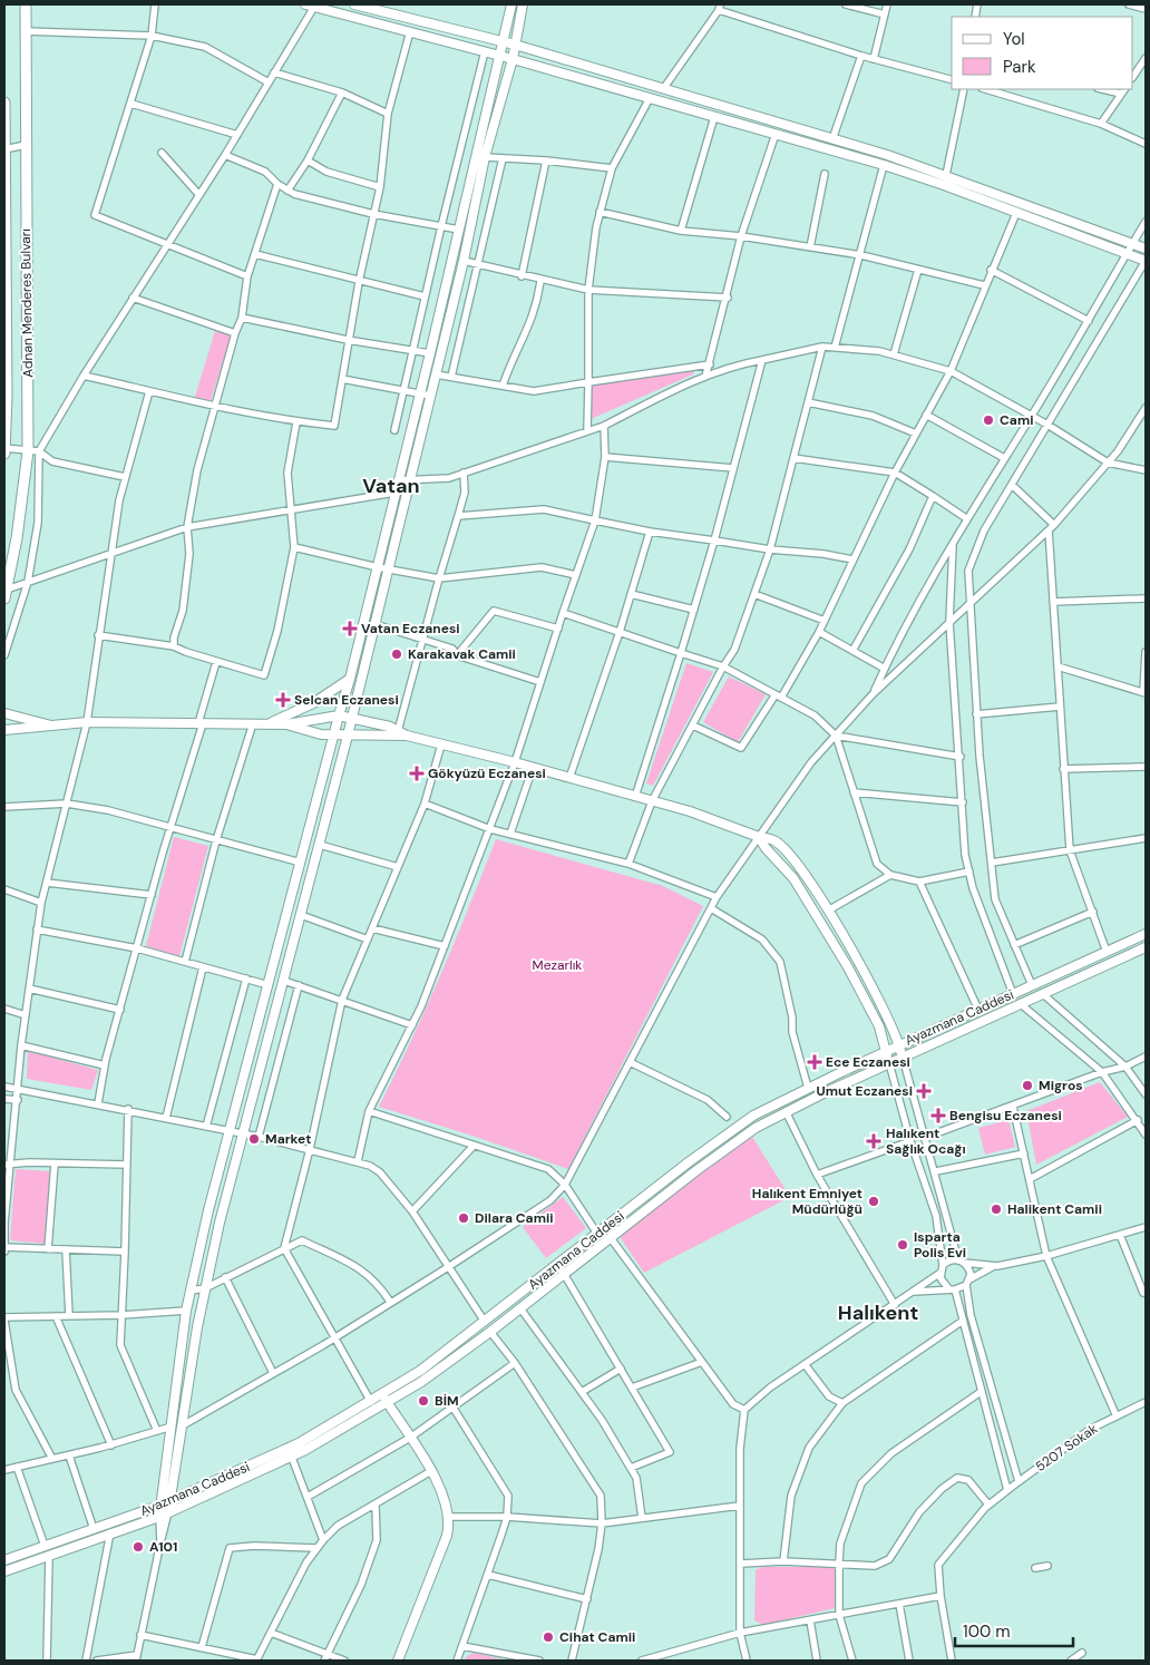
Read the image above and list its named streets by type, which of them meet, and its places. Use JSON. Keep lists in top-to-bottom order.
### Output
{
  "streets": {
    "main road": ["Adnan Menderes Bulvarı"],
    "street": ["Ayazmana Caddesi", "5207 Sokak"]
  },
  "districts": ["Vatan", "Halıkent"],
  "parks": ["Mezarlık"],
  "places": {
    "other": [
      "Cami",
      "Karakavak Camii",
      "Migros",
      "Market",
      "Halıkent Emniyet Müdürlüğü",
      "Halikent Camii",
      "Dilara Camii",
      "Isparta Polis Evi",
      "BİM",
      "A101",
      "Cihat Camii"
    ],
    "health": [
      "Vatan Eczanesi",
      "Selcan Eczanesi",
      "Gökyüzü Eczanesi",
      "Ece Eczanesi",
      "Umut Eczanesi",
      "Bengisu Eczanesi",
      "Halıkent Sağlık Ocağı"
    ]
  },
  "legend": ["Yol", "Park"],
  "scale_bar": "100 m"
}
